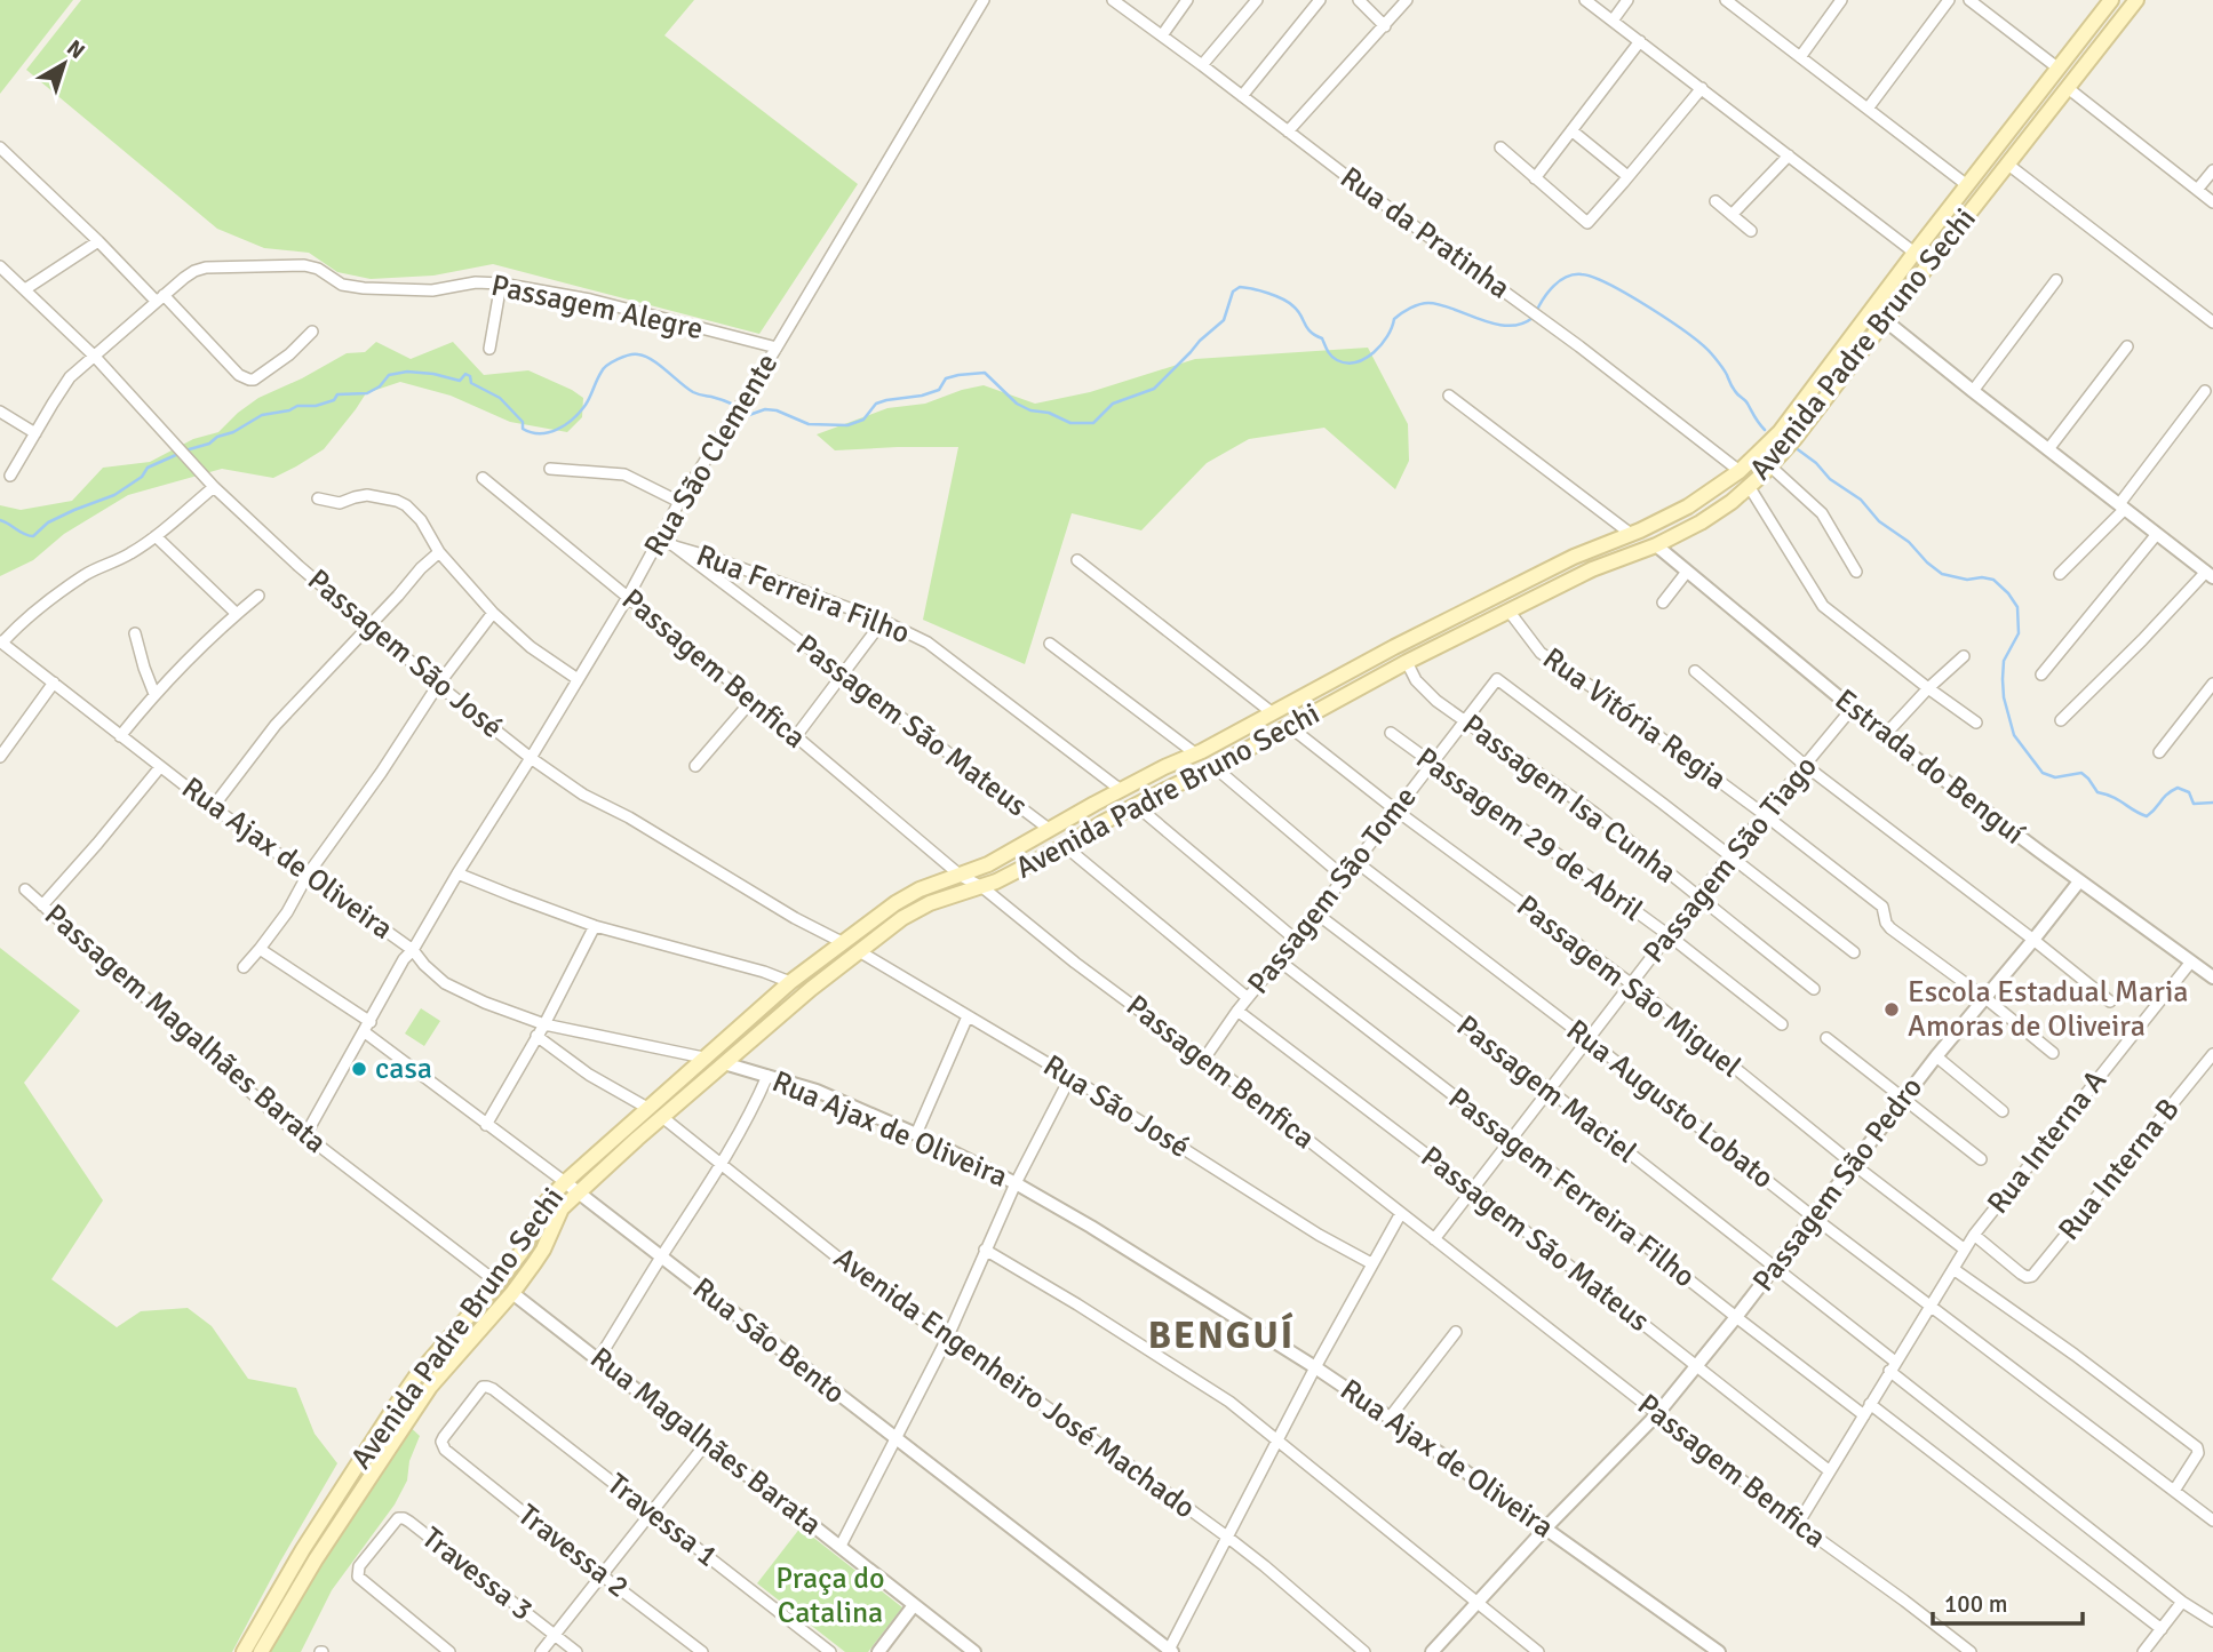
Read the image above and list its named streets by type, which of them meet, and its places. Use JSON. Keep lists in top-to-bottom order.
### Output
{
  "streets": {
    "main road": ["Avenida Padre Bruno Sechi", "Rua Ajax de Oliveira"],
    "street": [
      "Rua da Pratinha",
      "Passagem Alegre",
      "Rua São Clemente",
      "Rua Ferreira Filho",
      "Passagem São José",
      "Passagem Benfica",
      "Rua Vitória Regia",
      "Passagem São Mateus",
      "Estrada do Benguí",
      "Passagem Isa Cunha",
      "Passagem 29 de Abril",
      "Passagem São Tiago",
      "Passagem São Tome",
      "Passagem São Miguel",
      "Passagem Magalhães Barata",
      "Passagem Maciel",
      "Rua Augusto Lobato",
      "Rua São José",
      "Rua Interna A",
      "Rua Interna B",
      "Passagem São Pedro",
      "Passagem Ferreira Filho",
      "Rua São Bento",
      "Avenida Engenheiro José Machado",
      "Rua Magalhães Barata",
      "Travessa 1",
      "Travessa 2",
      "Travessa 3"
    ]
  },
  "crossings": [
    ["Rua da Pratinha", "Avenida Padre Bruno Sechi"],
    ["Passagem Alegre", "Rua São Clemente"],
    ["Avenida Padre Bruno Sechi", "Rua Ferreira Filho"],
    ["Avenida Padre Bruno Sechi", "Passagem São José"],
    ["Avenida Padre Bruno Sechi", "Passagem Benfica"],
    ["Avenida Padre Bruno Sechi", "Rua Vitória Regia"],
    ["Avenida Padre Bruno Sechi", "Passagem São Mateus"],
    ["Avenida Padre Bruno Sechi", "Estrada do Benguí"],
    ["Avenida Padre Bruno Sechi", "Passagem Isa Cunha"],
    ["Avenida Padre Bruno Sechi", "Rua Ajax de Oliveira"],
    ["Avenida Padre Bruno Sechi", "Passagem São Miguel"],
    ["Avenida Padre Bruno Sechi", "Passagem Magalhães Barata"],
    ["Avenida Padre Bruno Sechi", "Rua São José"],
    ["Avenida Padre Bruno Sechi", "Rua São Bento"],
    ["Avenida Padre Bruno Sechi", "Avenida Engenheiro José Machado"],
    ["Avenida Padre Bruno Sechi", "Rua Magalhães Barata"],
    ["Rua São Clemente", "Passagem São José"],
    ["Rua São Clemente", "Passagem Benfica"],
    ["Rua São Clemente", "Passagem São Mateus"],
    ["Rua São Clemente", "Rua Ajax de Oliveira"],
    ["Rua São Clemente", "Passagem Magalhães Barata"],
    ["Rua São Clemente", "Rua São Bento"],
    ["Rua Ferreira Filho", "Passagem São Mateus"],
    ["Passagem Benfica", "Passagem São Tiago"],
    ["Passagem Benfica", "Passagem São Tome"],
    ["Passagem Benfica", "Rua Interna A"],
    ["Passagem Benfica", "Passagem São Pedro"],
    ["Rua Vitória Regia", "Passagem São Tiago"],
    ["Rua Vitória Regia", "Passagem São Pedro"],
    ["Passagem São Mateus", "Passagem São Tiago"],
    ["Passagem São Mateus", "Passagem São Tome"],
    ["Passagem São Mateus", "Rua Interna A"],
    ["Passagem São Mateus", "Passagem São Pedro"],
    ["Estrada do Benguí", "Passagem São Tiago"],
    ["Estrada do Benguí", "Rua Interna A"],
    ["Estrada do Benguí", "Passagem São Pedro"],
    ["Passagem Isa Cunha", "Passagem São Tiago"],
    ["Passagem Isa Cunha", "Passagem São Tome"],
    ["Passagem 29 de Abril", "Passagem São Tiago"],
    ["Passagem 29 de Abril", "Passagem São Tome"],
    ["Rua Ajax de Oliveira", "Passagem São Pedro"],
    ["Passagem São Tiago", "Passagem São Tome"],
    ["Passagem São Tiago", "Passagem São Miguel"],
    ["Passagem São Tiago", "Passagem Maciel"],
    ["Passagem São Tiago", "Rua Augusto Lobato"],
    ["Passagem São Tiago", "Passagem Ferreira Filho"],
    ["Passagem São Tome", "Passagem São Miguel"],
    ["Passagem São Tome", "Passagem Maciel"],
    ["Passagem São Tome", "Rua Augusto Lobato"],
    ["Passagem São Tome", "Passagem Ferreira Filho"],
    ["Passagem São Miguel", "Rua Interna A"],
    ["Passagem São Miguel", "Passagem São Pedro"],
    ["Passagem Maciel", "Rua Interna A"],
    ["Passagem Maciel", "Passagem São Pedro"],
    ["Rua Augusto Lobato", "Rua Interna A"],
    ["Rua Augusto Lobato", "Passagem São Pedro"],
    ["Rua Interna A", "Rua Interna B"],
    ["Rua Interna A", "Passagem Ferreira Filho"],
    ["Passagem São Pedro", "Passagem Ferreira Filho"],
    ["Travessa 1", "Travessa 2"]
  ],
  "districts": ["BENGUÍ"],
  "parks": ["Praça do Catalina"],
  "places": ["Escola Estadual Maria Amoras de Oliveira", "casa"],
  "scale_bar": "100 m",
  "north": "top right"
}
